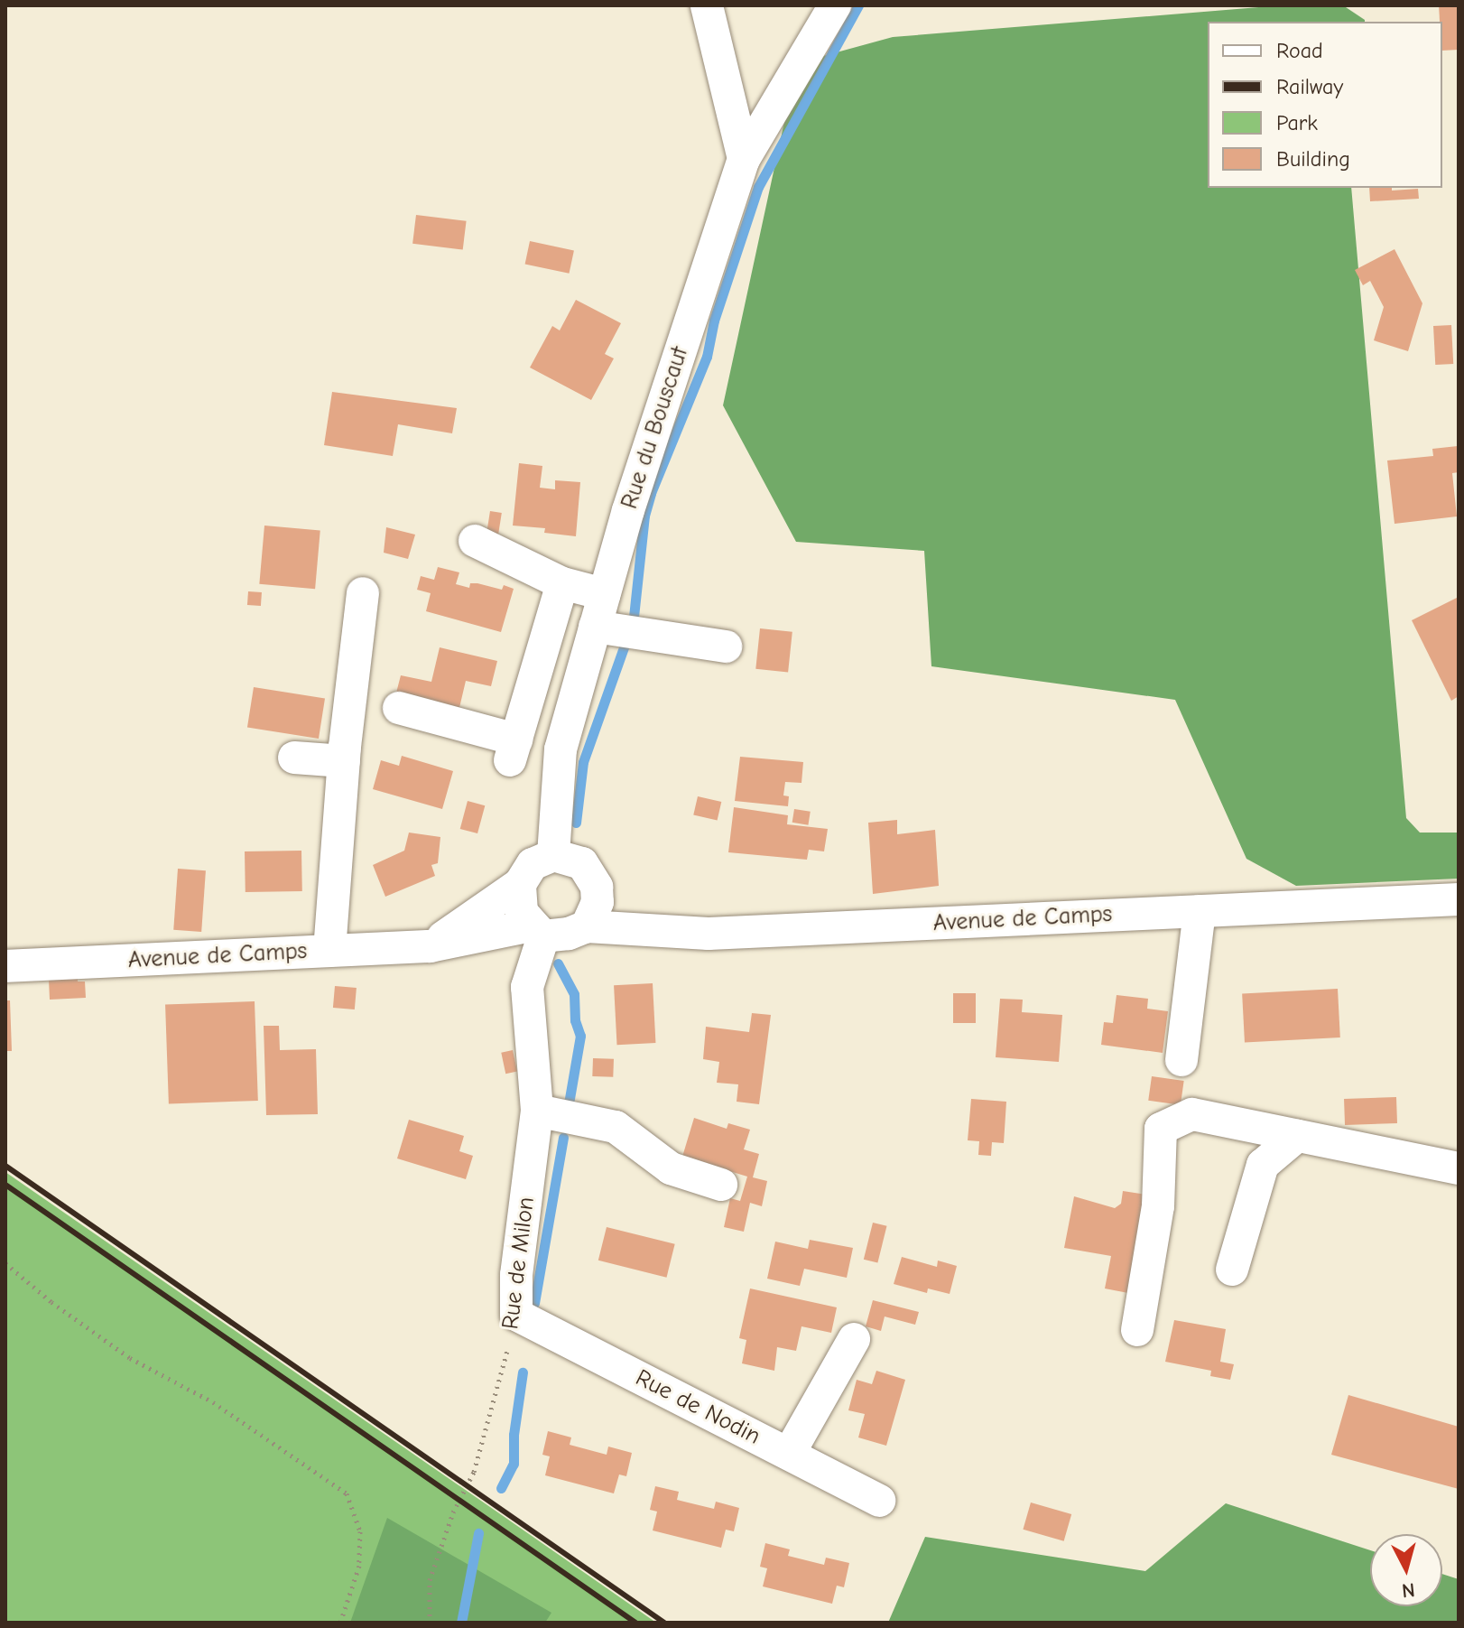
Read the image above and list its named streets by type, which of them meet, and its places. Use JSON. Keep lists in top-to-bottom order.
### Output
{
  "streets": {
    "street": [
      "Rue du Bouscaut",
      "Avenue de Camps",
      "Rue de Milon",
      "Rue de Nodin"
    ]
  },
  "crossings": [
    ["Rue du Bouscaut", "Avenue de Camps"],
    ["Rue du Bouscaut", "Rue de Milon"],
    ["Avenue de Camps", "Rue de Milon"],
    ["Rue de Milon", "Rue de Nodin"]
  ],
  "legend": [
    "Road",
    "Railway",
    "Park",
    "Building"
  ],
  "north": "bottom"
}
